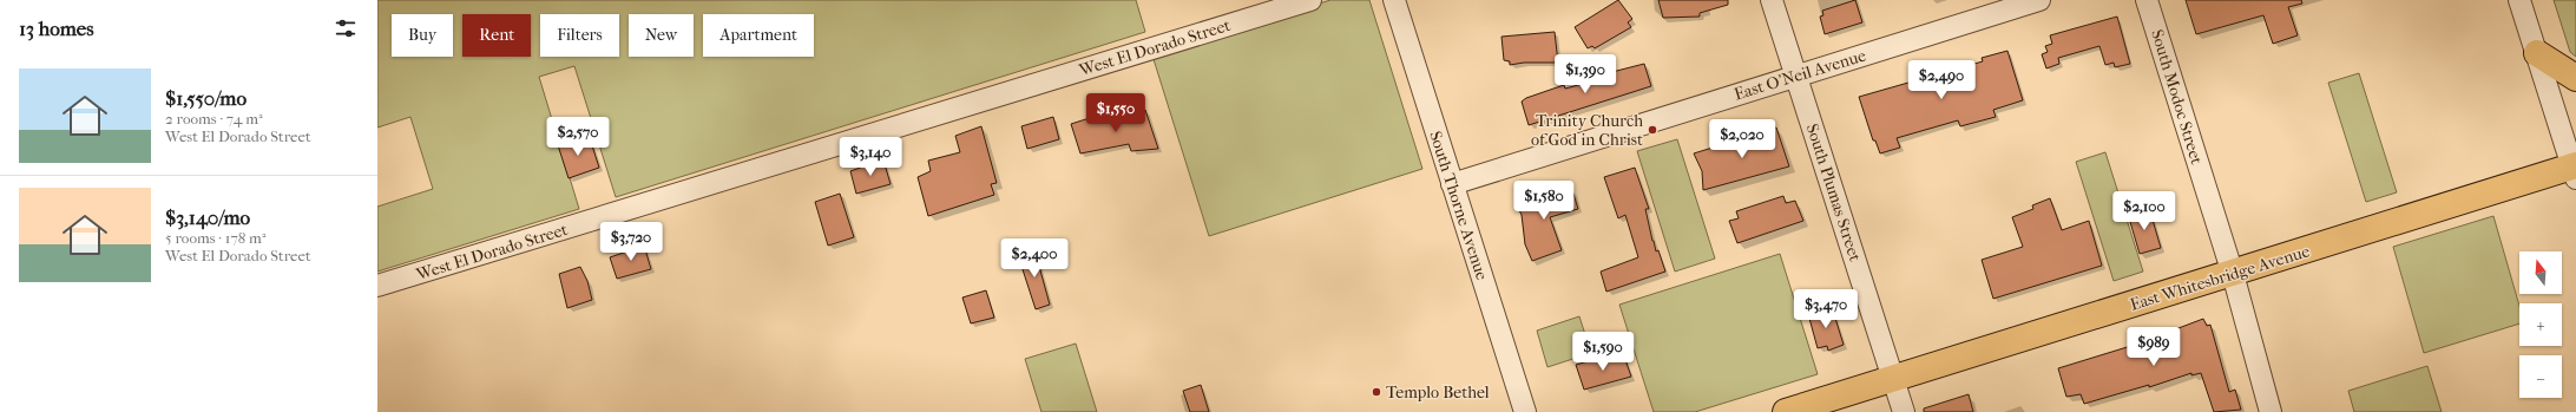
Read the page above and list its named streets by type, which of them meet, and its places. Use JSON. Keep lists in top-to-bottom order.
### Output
{
  "streets": {
    "main road": ["East Whitesbridge Avenue"],
    "street": [
      "West El Dorado Street",
      "East O'Neil Avenue",
      "South Modoc Street",
      "South Plumas Street",
      "South Thorne Avenue"
    ]
  },
  "crossings": [
    ["East O'Neil Avenue", "South Plumas Street"],
    ["East O'Neil Avenue", "South Thorne Avenue"],
    ["South Modoc Street", "East Whitesbridge Avenue"],
    ["South Plumas Street", "East Whitesbridge Avenue"]
  ],
  "places": ["Trinity Church of God in Christ", "Templo Bethel"],
  "north": "top",
  "page": {
    "heading": "13 homes",
    "chip": [
      "Buy",
      "Rent",
      "Filters",
      "New",
      "Apartment"
    ],
    "price": [
      "$1,390",
      "$2,490",
      "$1,550",
      "$2,570",
      "$2,020",
      "$3,140",
      "$1,580",
      "$2,100",
      "$3,720",
      "$2,400",
      "$3,470",
      "$989",
      "$1,590"
    ],
    "list": [
      {
        "name": "$1,550/mo",
        "note": "2 rooms · 74 m² · West El Dorado Street"
      },
      {
        "name": "$3,140/mo",
        "note": "5 rooms · 178 m² · West El Dorado Street"
      }
    ],
    "map_buttons": ["+", "−"]
  }
}
